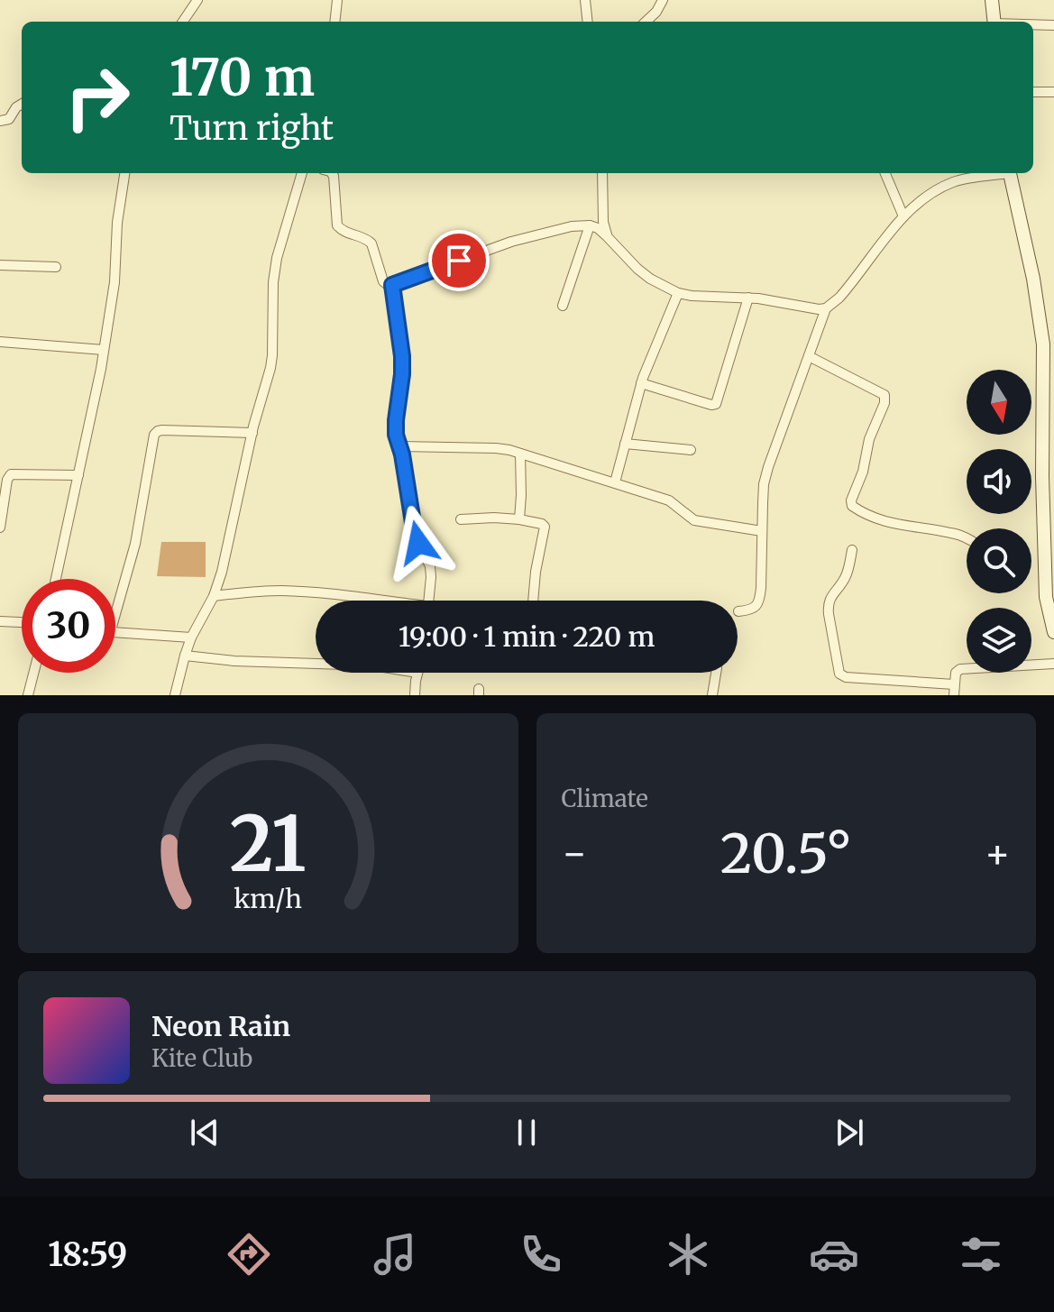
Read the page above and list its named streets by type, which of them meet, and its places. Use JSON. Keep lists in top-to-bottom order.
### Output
{
  "north": "bottom",
  "page": {
    "turn": ["170 m", "Turn right"],
    "limit": "30",
    "trip": "19:00 · 1 min · 220 m",
    "tile": "Climate",
    "heat": ["−", "20.5°", "+"],
    "song": ["Neon Rain", "Kite Club"],
    "tabs": "18:59",
    "gauge": ["21", "km/h"]
  }
}
